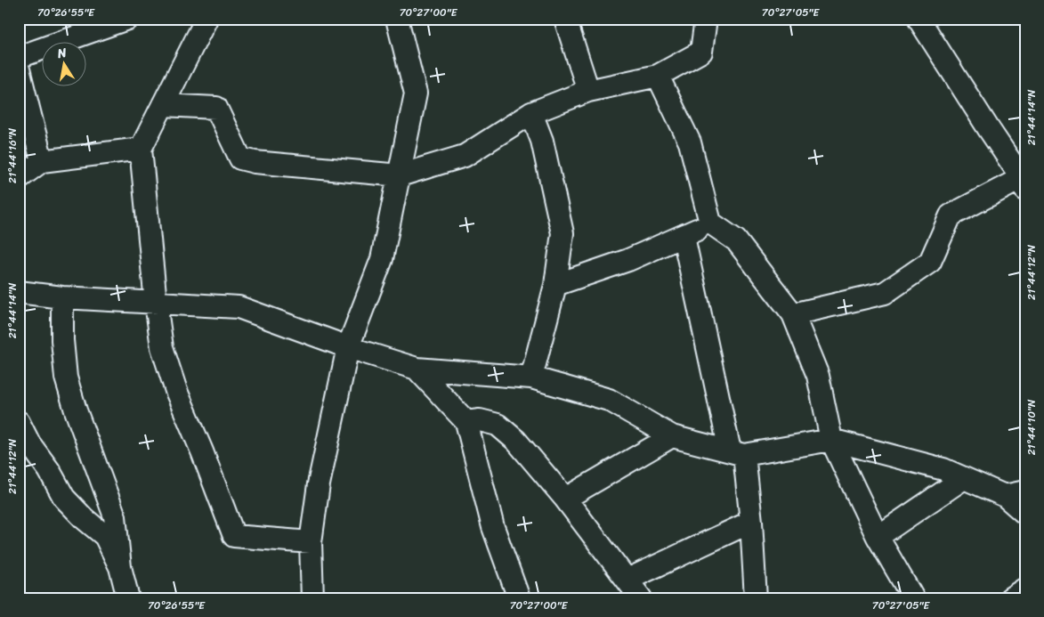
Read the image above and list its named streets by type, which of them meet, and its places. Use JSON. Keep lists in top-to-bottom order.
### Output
{
  "north": "top",
  "coordinates": [
    "70°26'55\"E",
    "70°27'00\"E",
    "70°27'05\"E",
    "21°44'14\"N",
    "21°44'16\"N",
    "21°44'12\"N",
    "21°44'10\"N"
  ]
}
